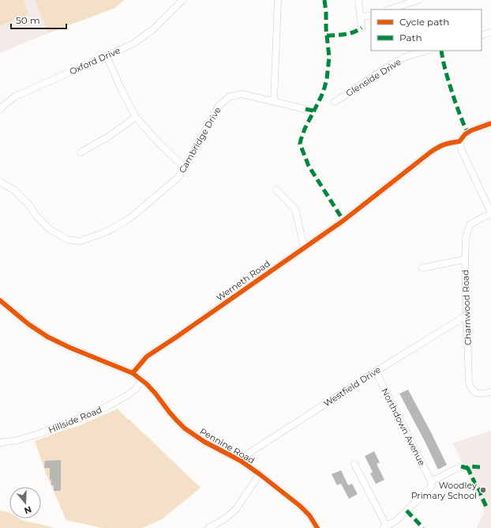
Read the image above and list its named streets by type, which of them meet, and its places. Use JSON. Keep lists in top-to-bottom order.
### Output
{
  "streets": {
    "street": [
      "Oxford Drive",
      "Glenside Drive",
      "Cambridge Drive",
      "Werneth Road",
      "Charnwood Road",
      "Westfield Drive",
      "Hillside Road",
      "Northdown Avenue",
      "Pennine Road"
    ]
  },
  "crossings": [
    ["Werneth Road", "Pennine Road"],
    ["Charnwood Road", "Westfield Drive"],
    ["Westfield Drive", "Northdown Avenue"],
    ["Westfield Drive", "Pennine Road"],
    ["Hillside Road", "Pennine Road"]
  ],
  "places": ["Woodley Primary School"],
  "legend": ["Cycle path", "Path"],
  "scale_bar": "50 m",
  "north": "bottom"
}
